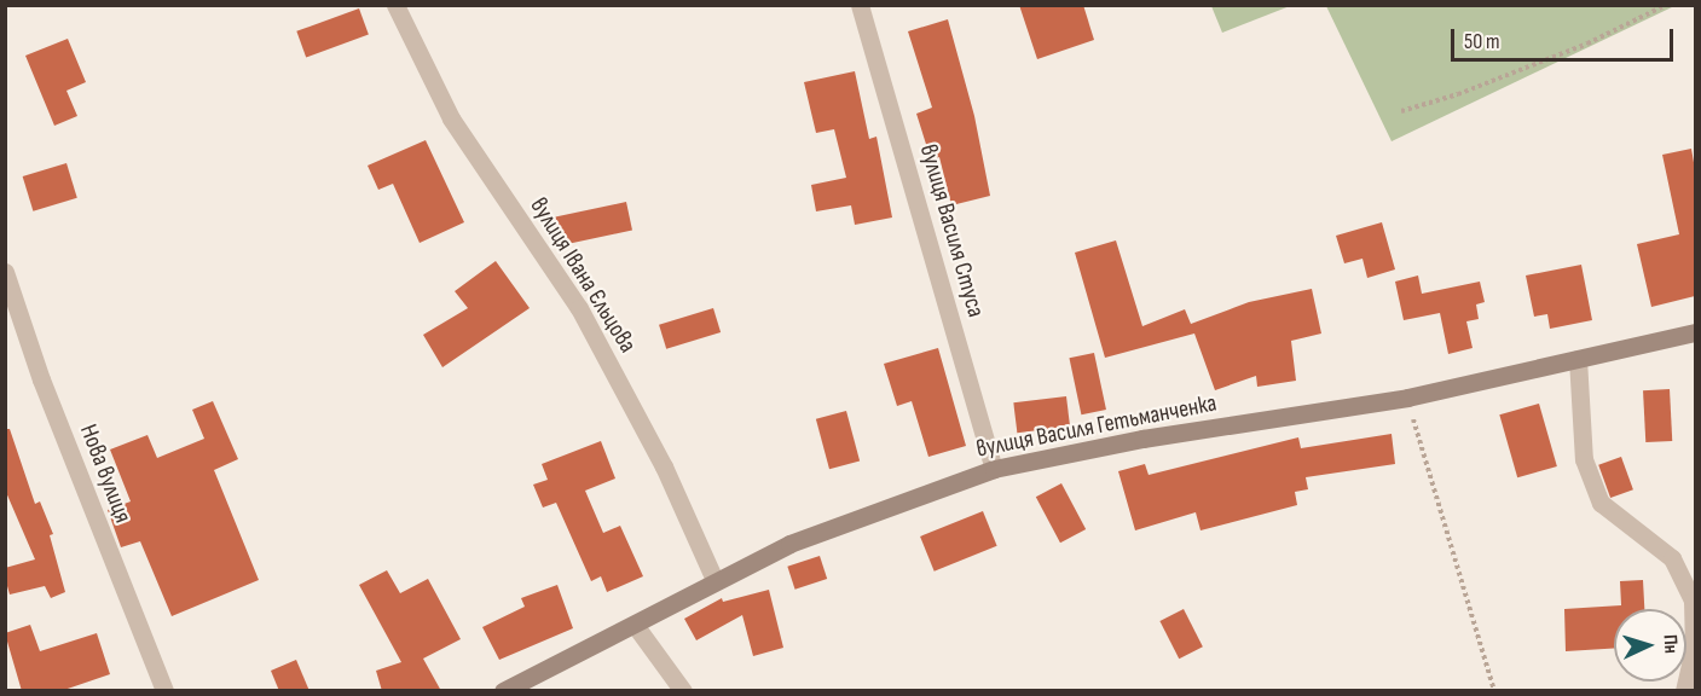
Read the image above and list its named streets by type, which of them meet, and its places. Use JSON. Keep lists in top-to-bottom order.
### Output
{
  "streets": {
    "street": [
      "вулиця Василя Стуса",
      "вулиця Івана Єльцова",
      "вулиця Василя Гетьманченка",
      "Нова вулиця"
    ]
  },
  "crossings": [
    ["вулиця Василя Стуса", "вулиця Василя Гетьманченка"],
    ["вулиця Івана Єльцова", "вулиця Василя Гетьманченка"]
  ],
  "scale_bar": "50 m",
  "north": "right"
}
